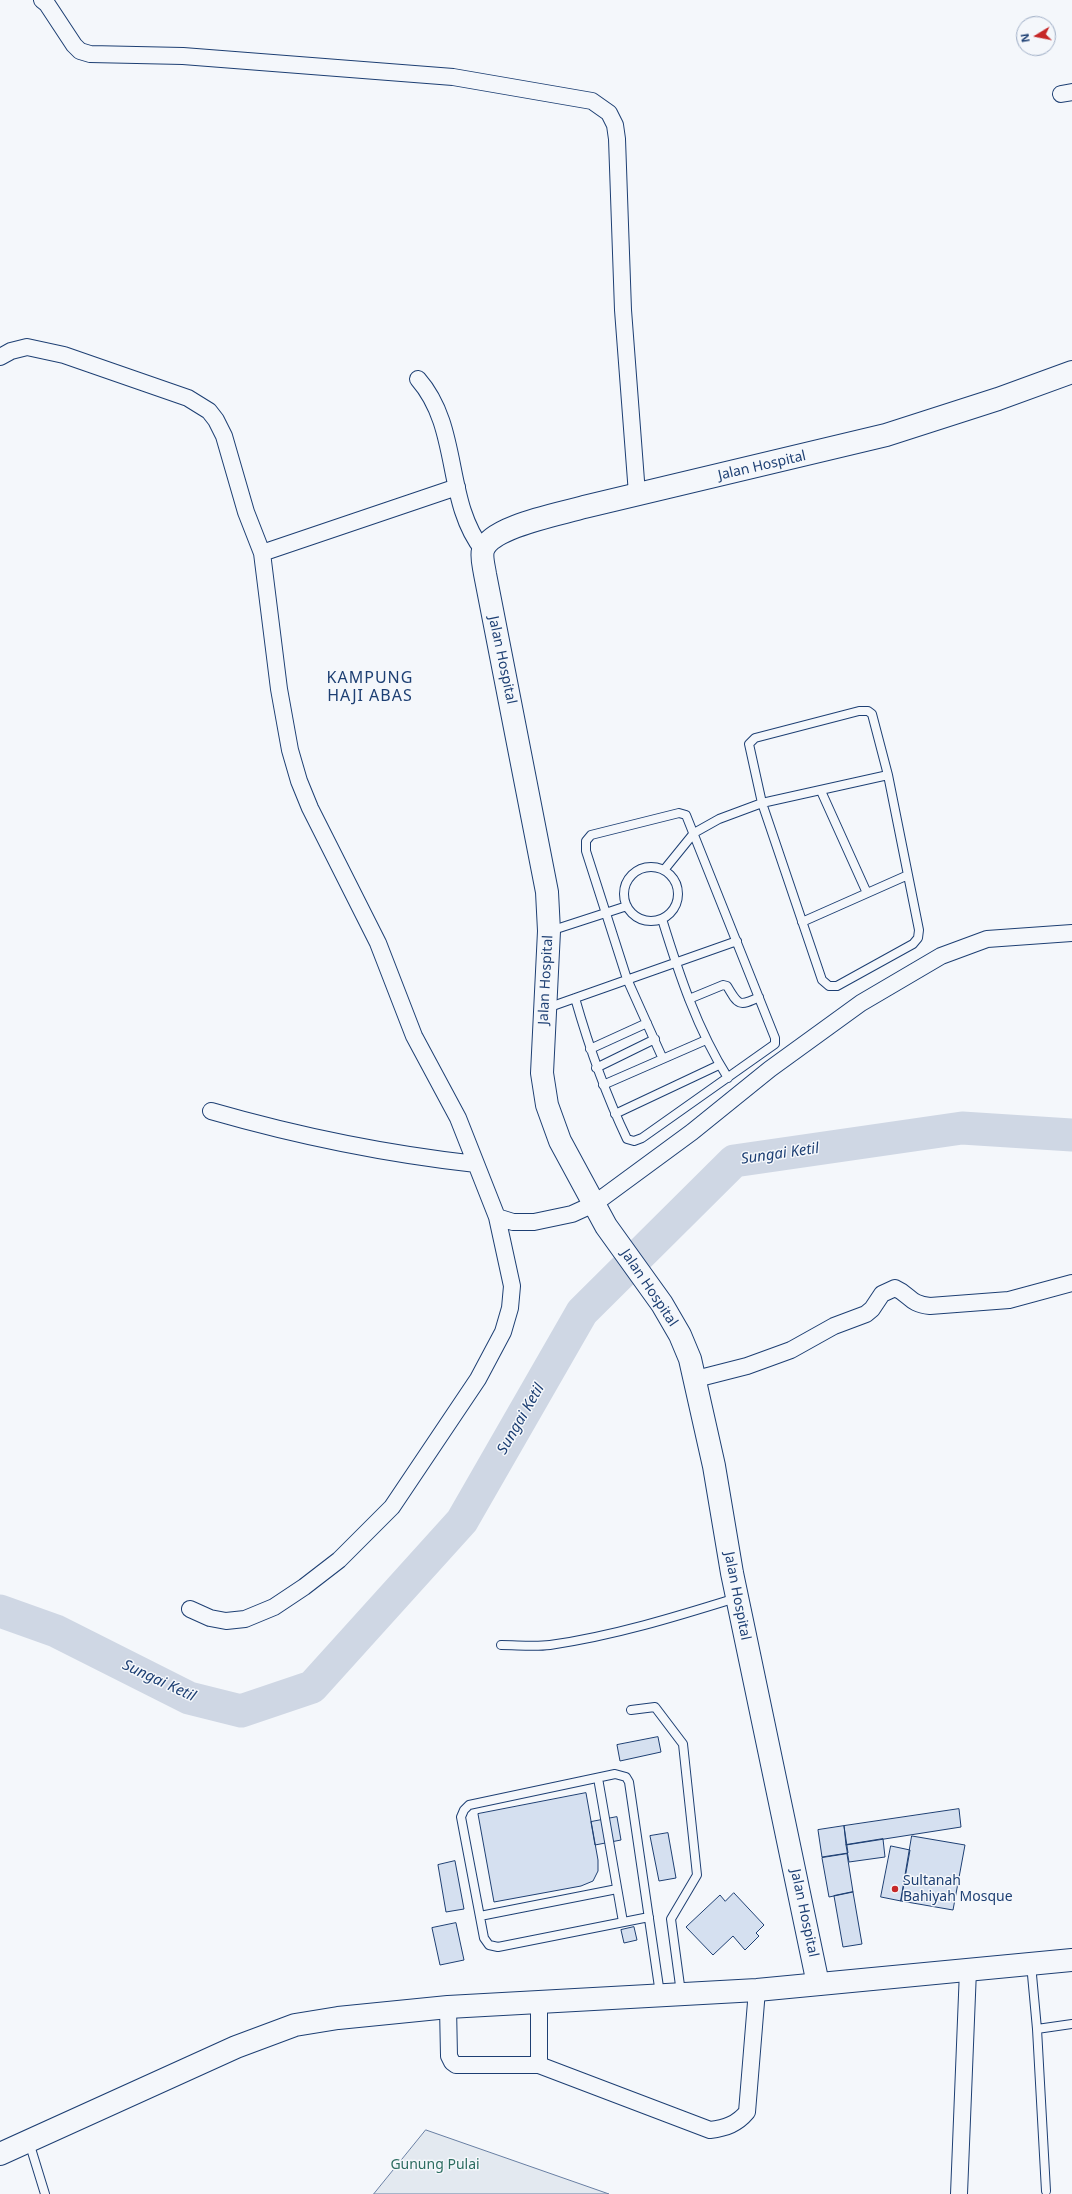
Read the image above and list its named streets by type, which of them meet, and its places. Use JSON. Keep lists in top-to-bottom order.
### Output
{
  "streets": {
    "main road": ["Jalan Hospital"]
  },
  "districts": ["KAMPUNG HAJI ABAS"],
  "water": ["Sungai Ketil"],
  "parks": ["Gunung Pulai"],
  "places": ["Sultanah Bahiyah Mosque"],
  "north": "left"
}
